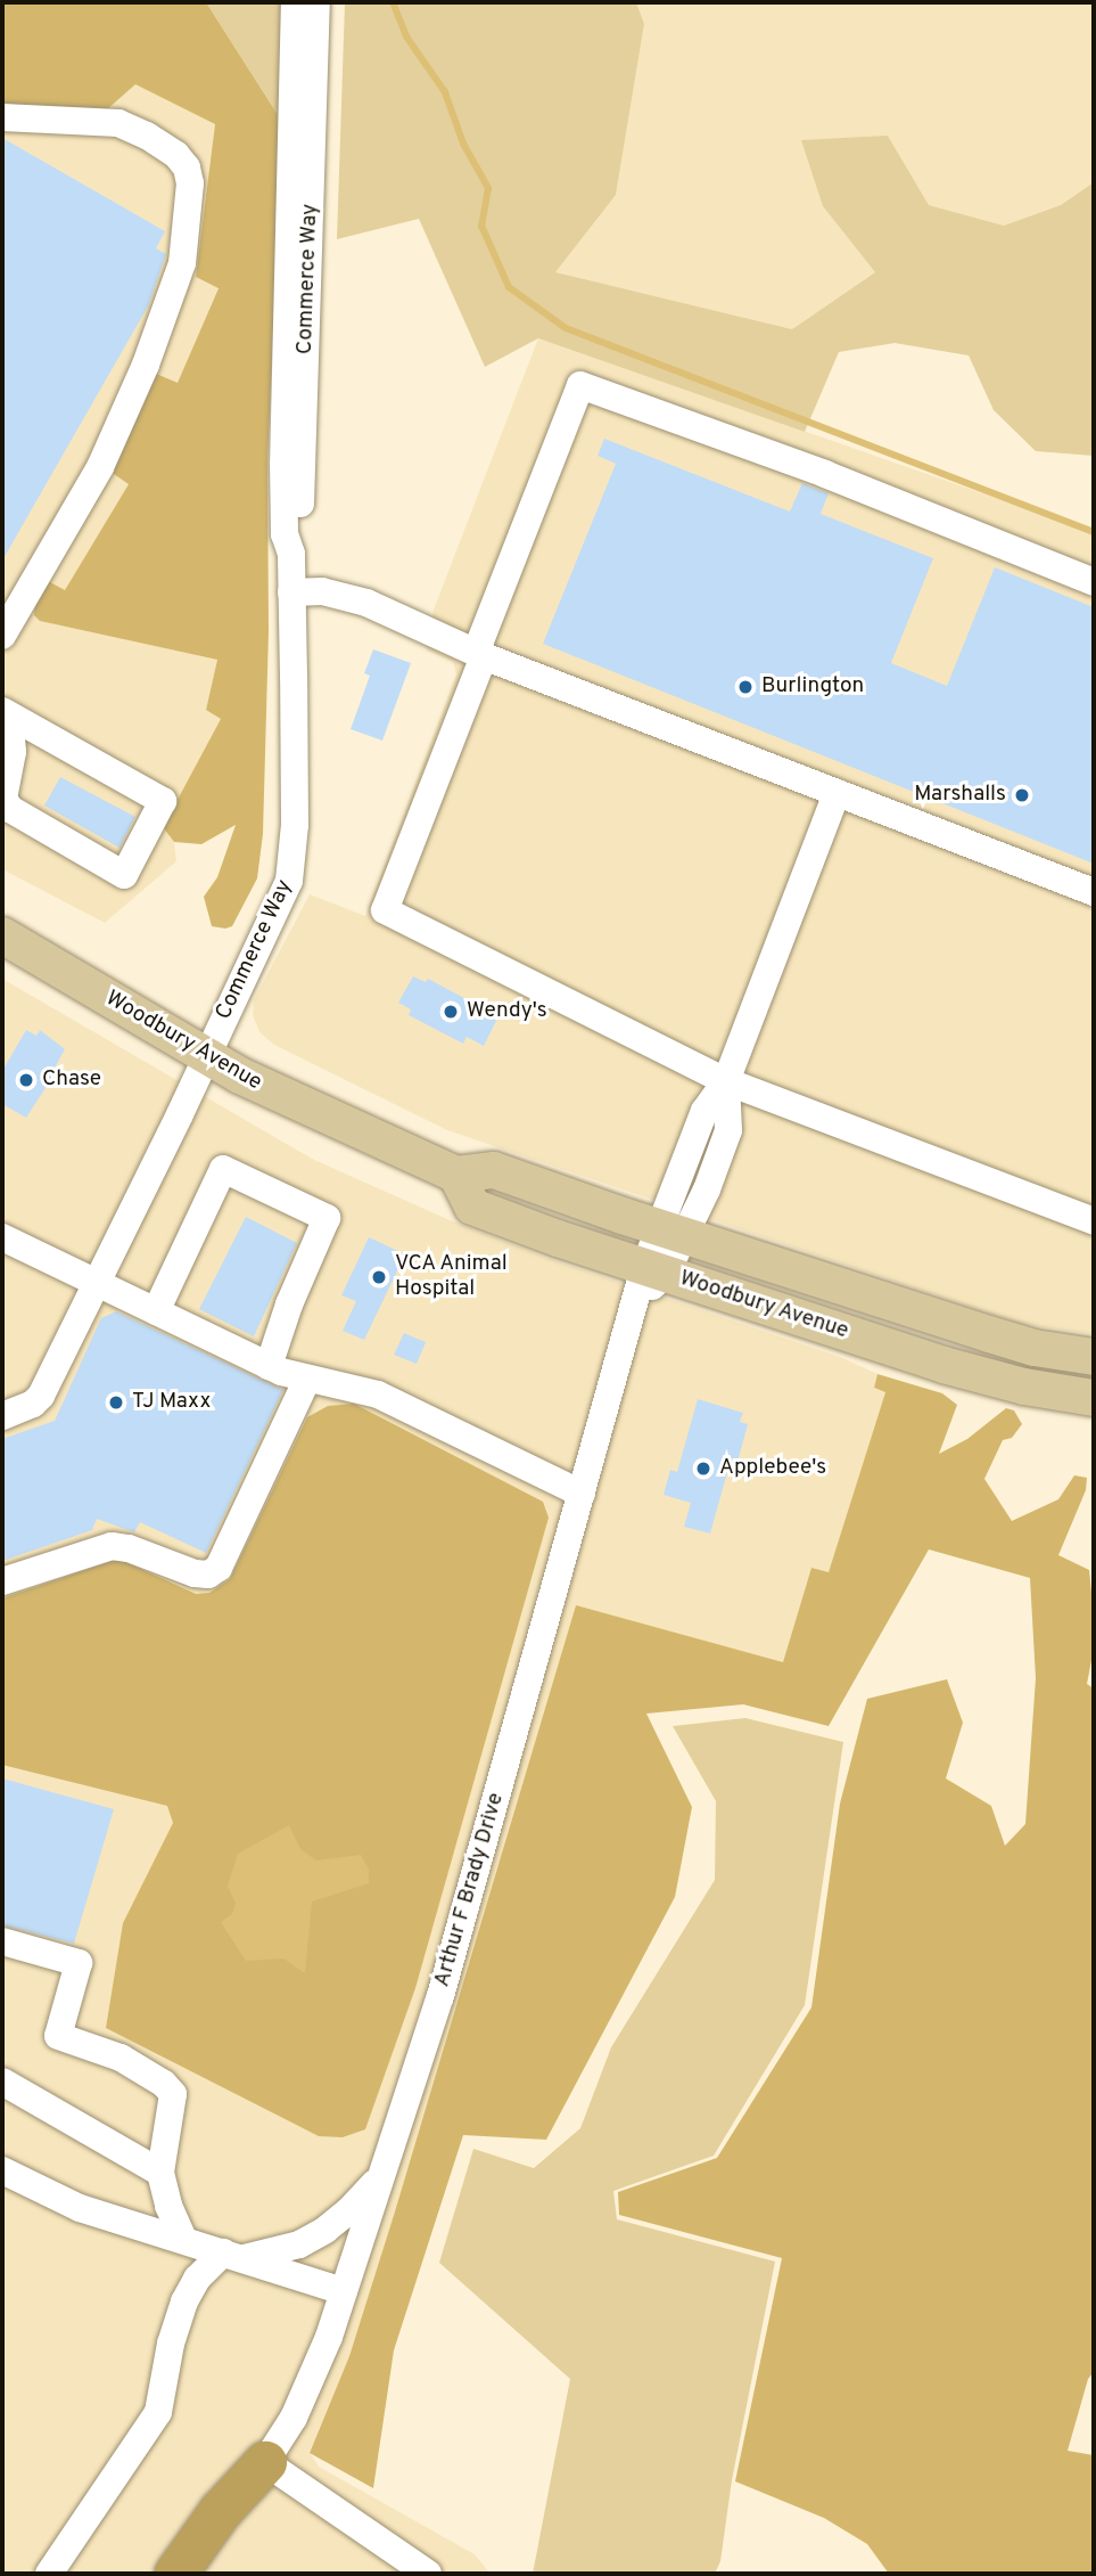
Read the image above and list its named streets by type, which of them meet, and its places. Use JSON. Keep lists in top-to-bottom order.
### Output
{
  "streets": {
    "main road": ["Woodbury Avenue"],
    "street": ["Commerce Way", "Arthur F Brady Drive"]
  },
  "crossings": [
    ["Commerce Way", "Woodbury Avenue"],
    ["Woodbury Avenue", "Arthur F Brady Drive"]
  ],
  "places": [
    "Burlington",
    "Marshalls",
    "Wendy's",
    "Chase",
    "VCA Animal Hospital",
    "TJ Maxx",
    "Applebee's"
  ]
}
